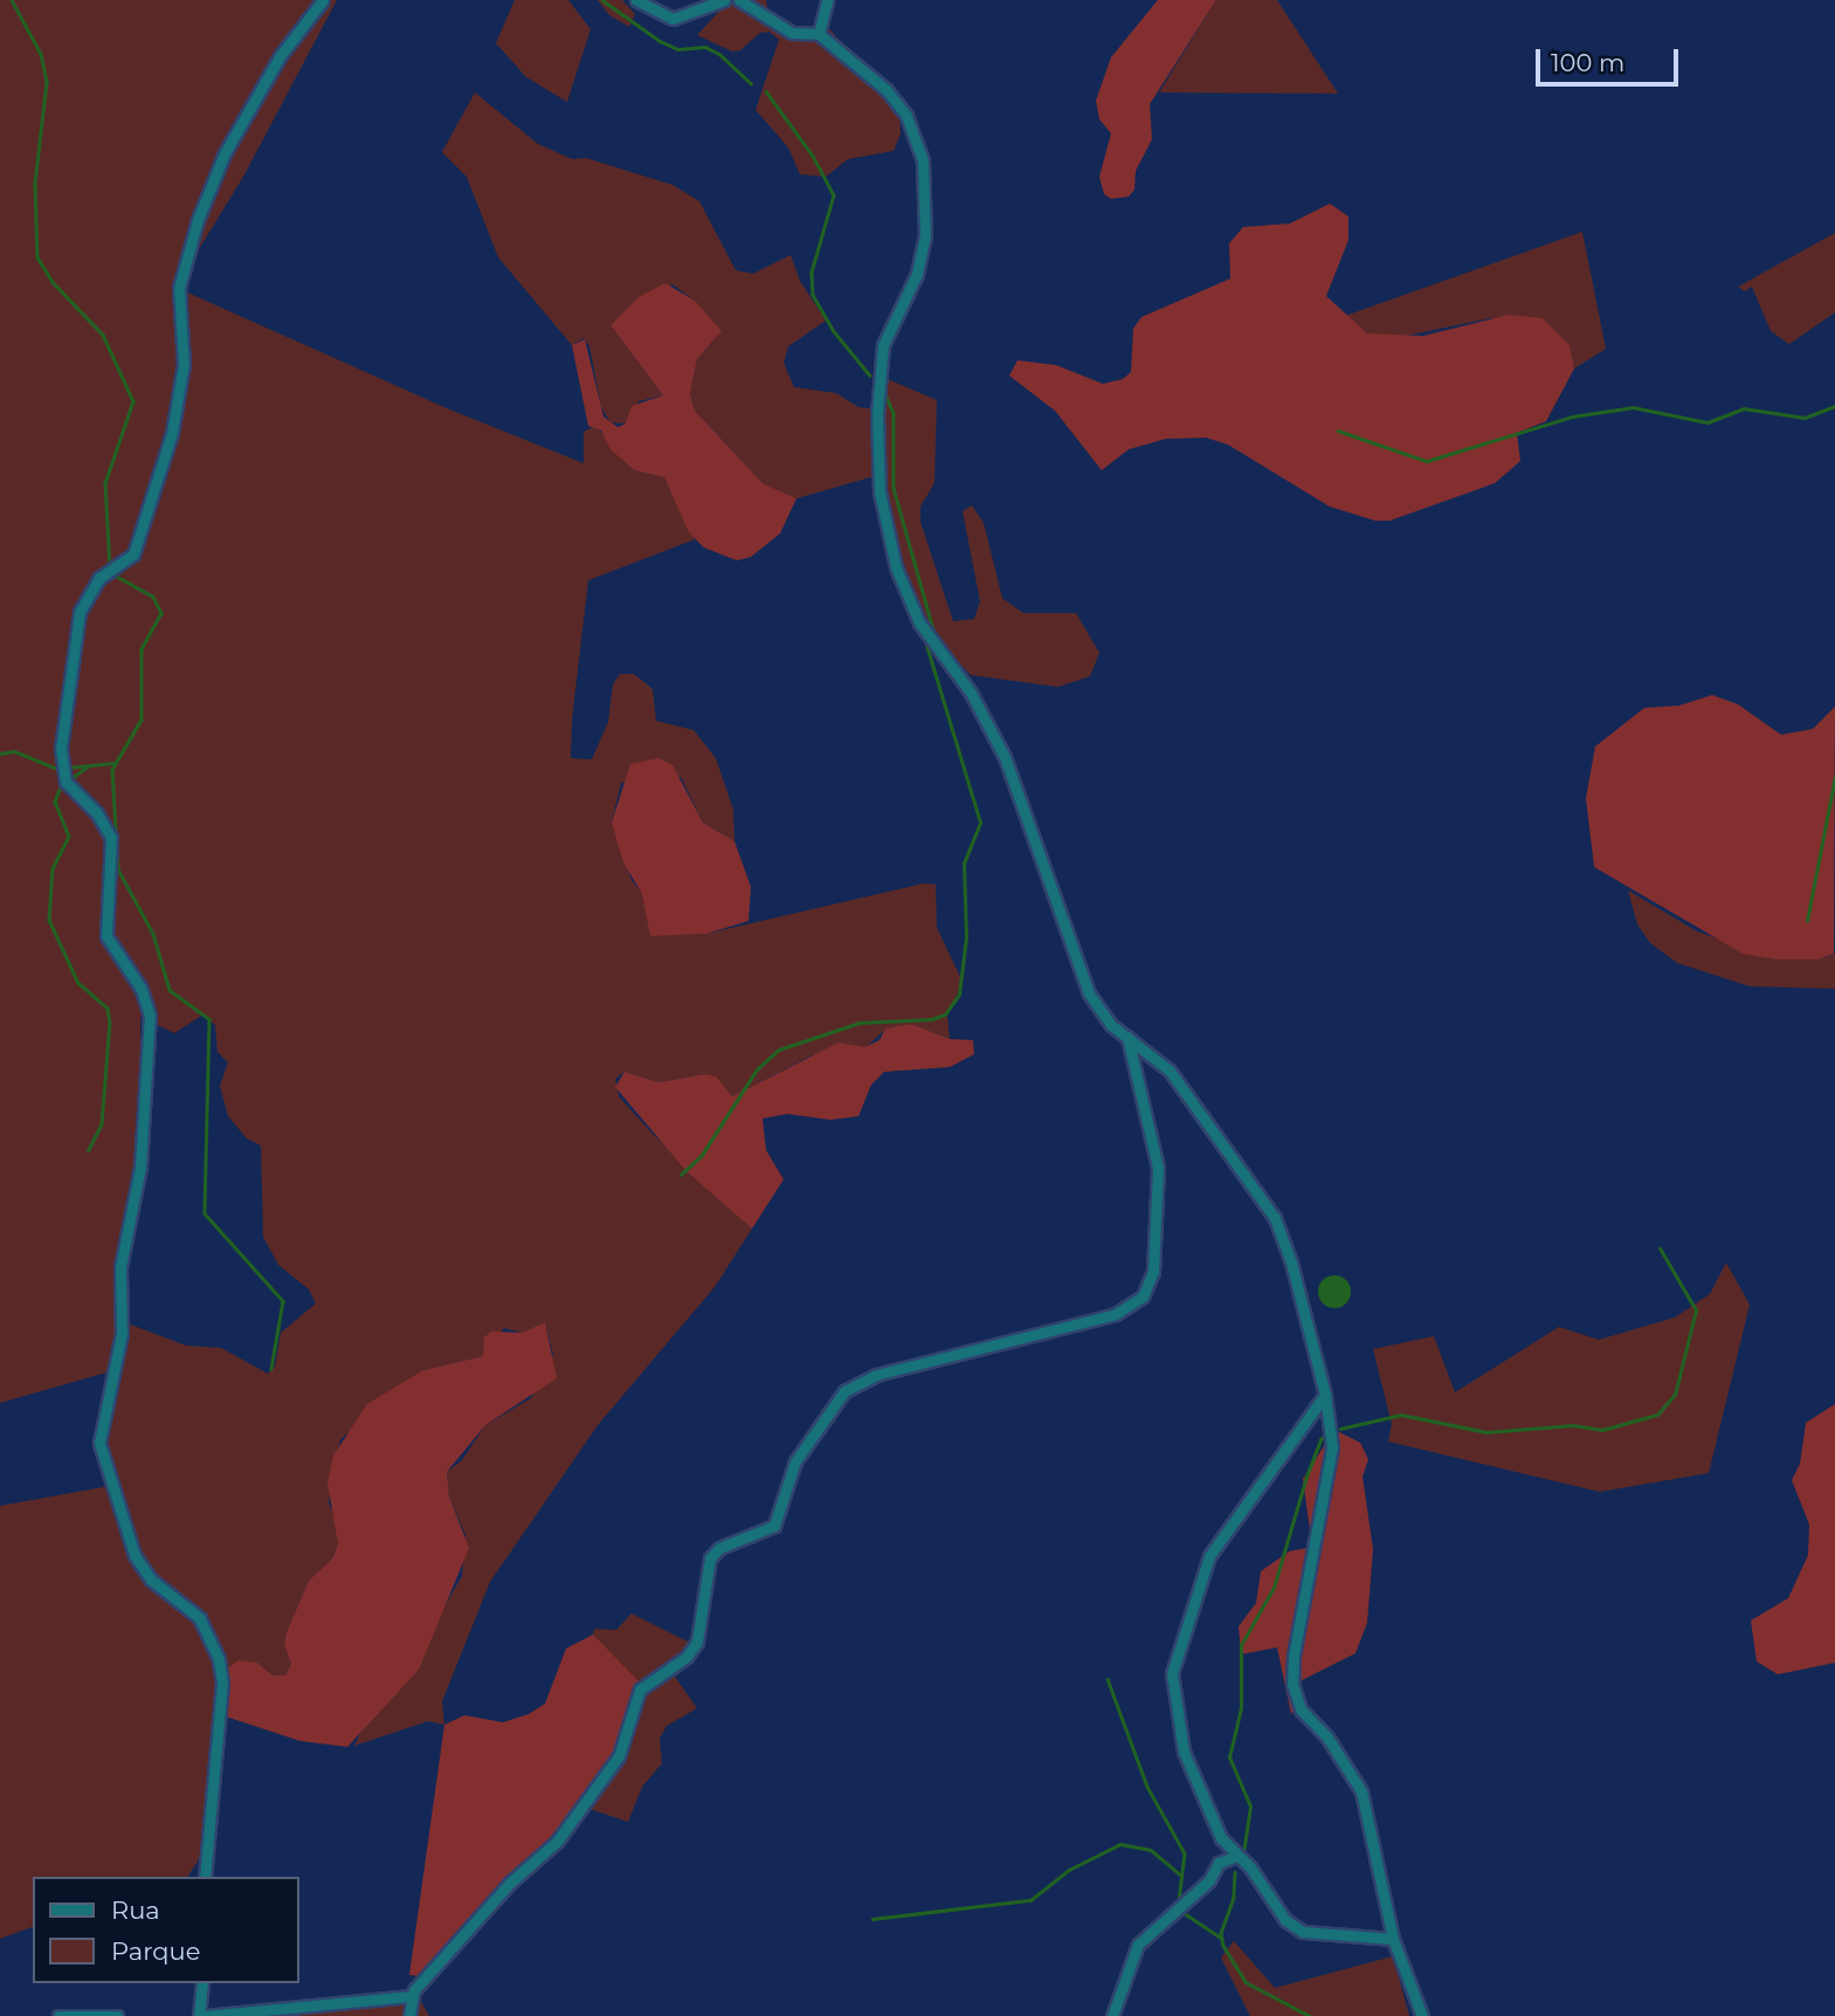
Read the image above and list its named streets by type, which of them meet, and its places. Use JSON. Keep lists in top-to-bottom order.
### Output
{
  "legend": ["Rua", "Parque"],
  "scale_bar": "100 m"
}
